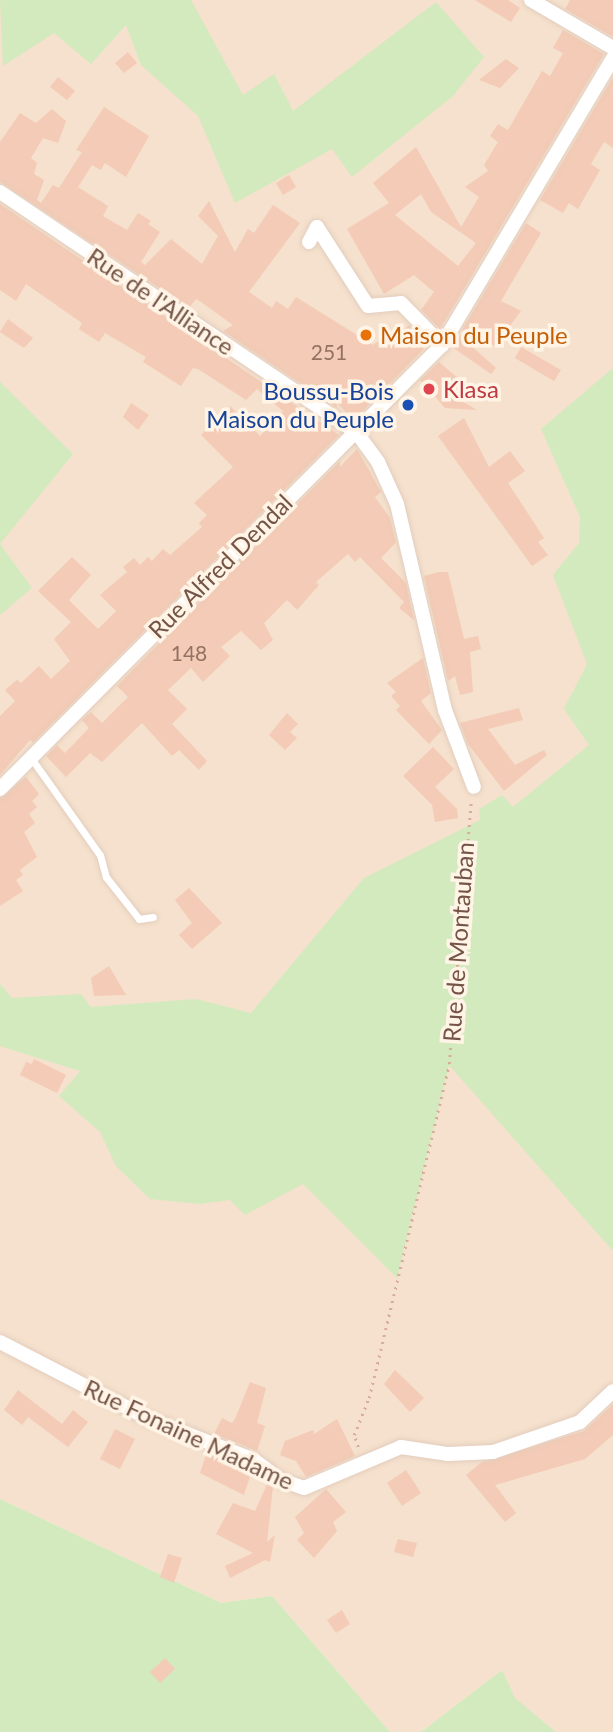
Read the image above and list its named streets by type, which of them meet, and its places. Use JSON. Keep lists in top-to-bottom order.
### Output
{
  "streets": {
    "street": ["Rue de l'Alliance", "Rue Alfred Dendal", "Rue Fonaine Madame"],
    "path": ["Rue de Montauban"]
  },
  "crossings": [
    ["Rue de l'Alliance", "Rue Alfred Dendal"],
    ["Rue de Montauban", "Rue Fonaine Madame"]
  ],
  "places": ["Maison du Peuple", "Klasa", "Boussu-Bois Maison du Peuple"],
  "house_numbers": ["251", "148"]
}
